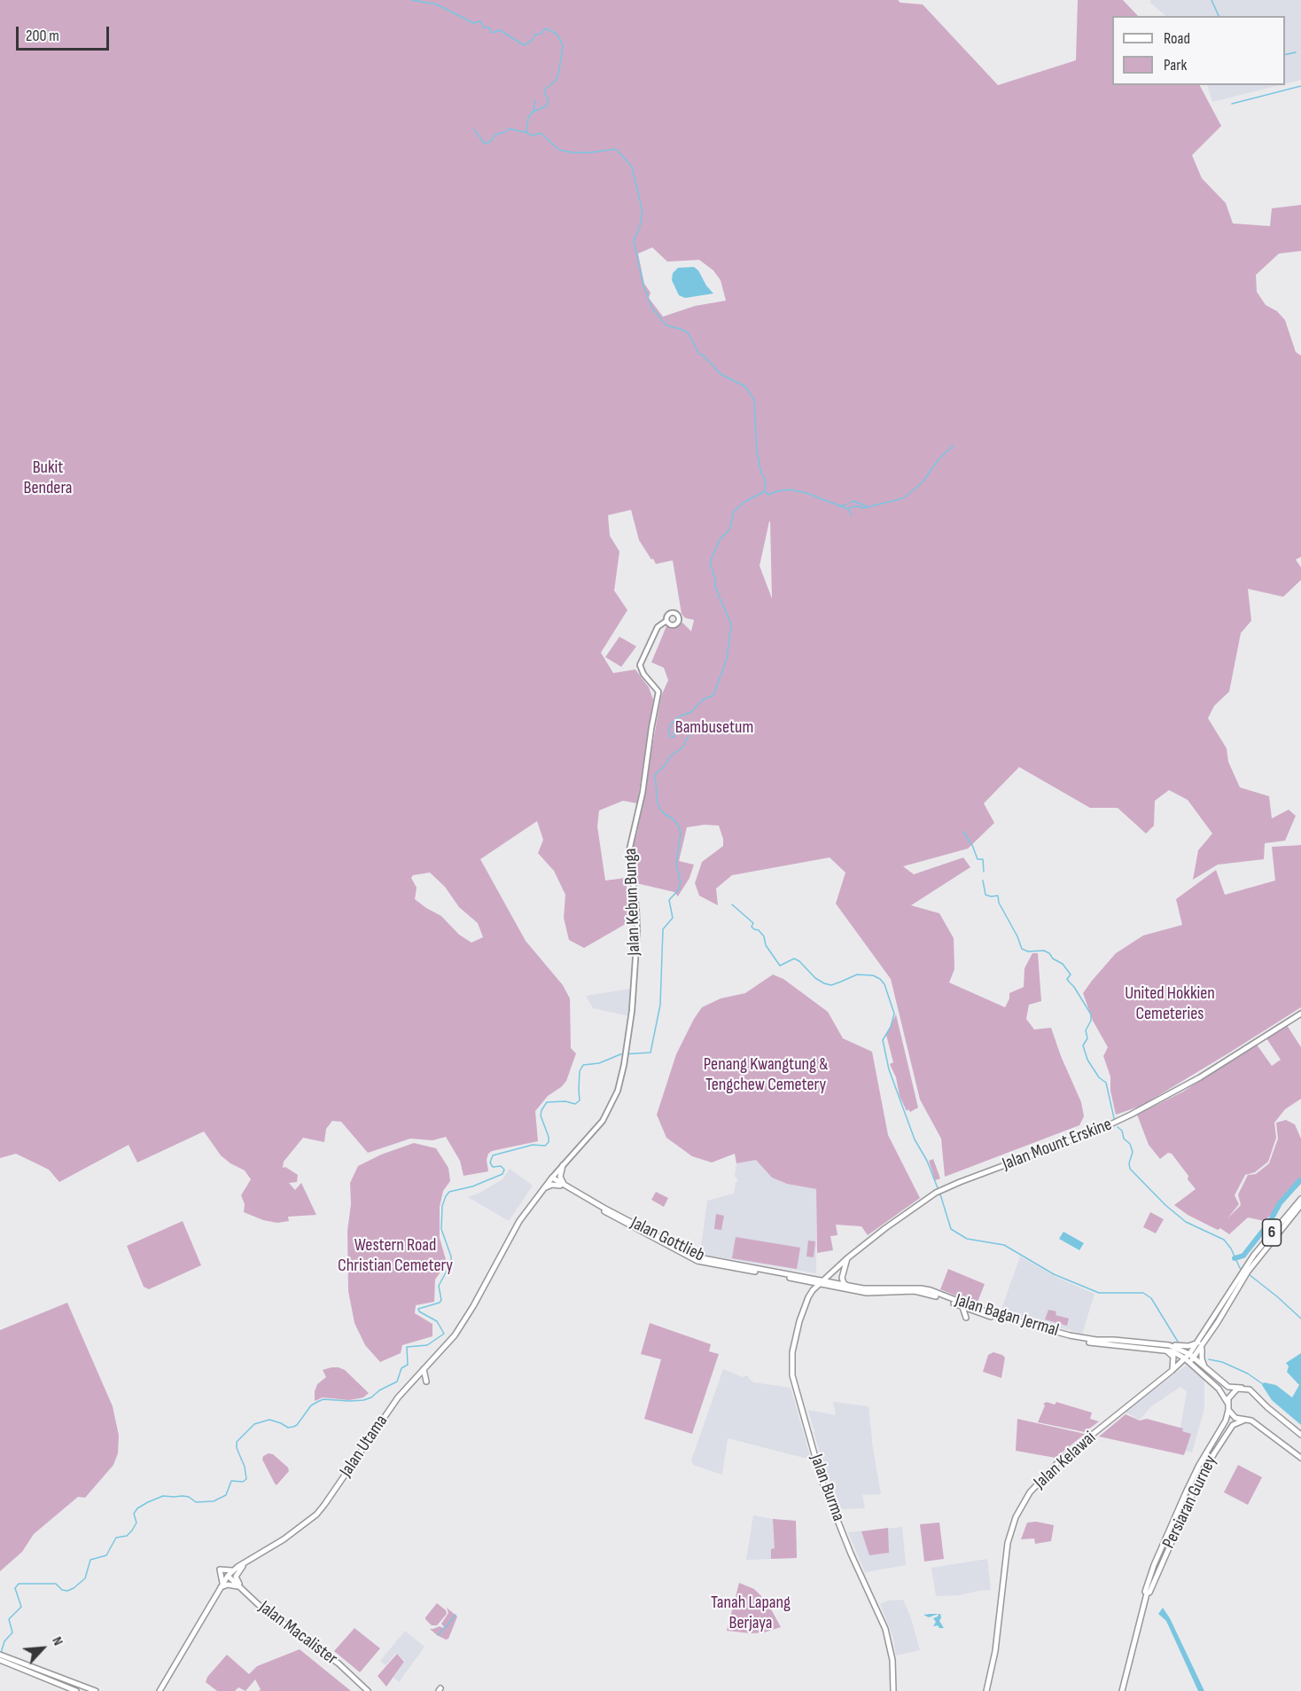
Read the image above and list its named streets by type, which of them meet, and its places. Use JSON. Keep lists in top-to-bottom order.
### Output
{
  "streets": {
    "main road": [
      "Jalan Mount Erskine",
      "6",
      "Jalan Gottlieb",
      "Jalan Bagan Jermal",
      "Jalan Utama",
      "Jalan Kelawai",
      "Jalan Burma",
      "Persiaran Gurney",
      "Jalan Macalister"
    ],
    "street": ["Jalan Kebun Bunga"]
  },
  "crossings": [
    ["Jalan Kebun Bunga", "Jalan Gottlieb"],
    ["Jalan Kebun Bunga", "Jalan Utama"],
    ["Jalan Mount Erskine", "Jalan Gottlieb"],
    ["Jalan Mount Erskine", "Jalan Bagan Jermal"],
    ["Jalan Mount Erskine", "Jalan Burma"],
    ["6", "Jalan Bagan Jermal"],
    ["6", "Jalan Kelawai"],
    ["Jalan Gottlieb", "Jalan Bagan Jermal"],
    ["Jalan Gottlieb", "Jalan Utama"],
    ["Jalan Gottlieb", "Jalan Burma"],
    ["Jalan Bagan Jermal", "Jalan Kelawai"],
    ["Jalan Bagan Jermal", "Jalan Burma"],
    ["Jalan Utama", "Jalan Macalister"]
  ],
  "parks": [
    "Bukit Bendera",
    "Bambusetum",
    "United Hokkien Cemeteries",
    "Penang Kwangtung & Tengchew Cemetery",
    "Western Road Christian Cemetery",
    "Tanah Lapang Berjaya"
  ],
  "legend": ["Road", "Park"],
  "scale_bar": "200 m",
  "north": "top right"
}
